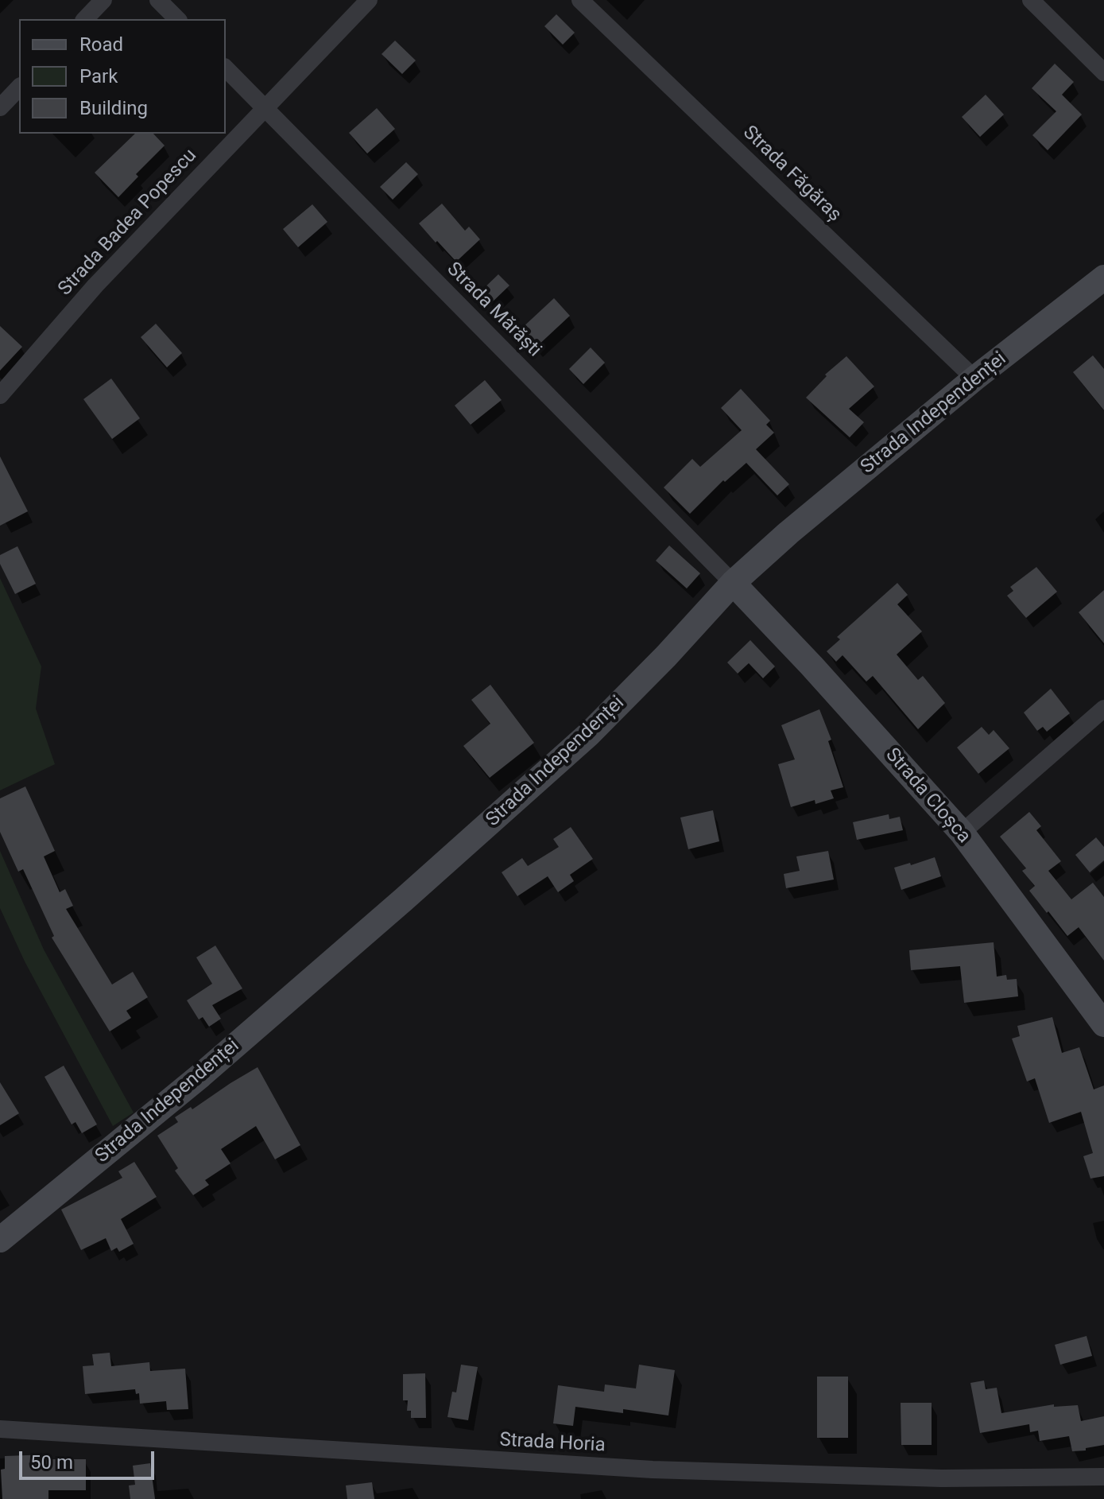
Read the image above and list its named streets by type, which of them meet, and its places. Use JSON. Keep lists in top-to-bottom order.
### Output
{
  "streets": {
    "street": [
      "Strada Făgăraș",
      "Strada Badea Popescu",
      "Strada Mărăști",
      "Strada Independenței",
      "Strada Cloșca",
      "Strada Horia"
    ]
  },
  "crossings": [
    ["Strada Făgăraș", "Strada Independenței"],
    ["Strada Badea Popescu", "Strada Mărăști"],
    ["Strada Mărăști", "Strada Independenței"],
    ["Strada Mărăști", "Strada Cloșca"],
    ["Strada Independenței", "Strada Cloșca"]
  ],
  "legend": ["Road", "Park", "Building"],
  "scale_bar": "50 m"
}
